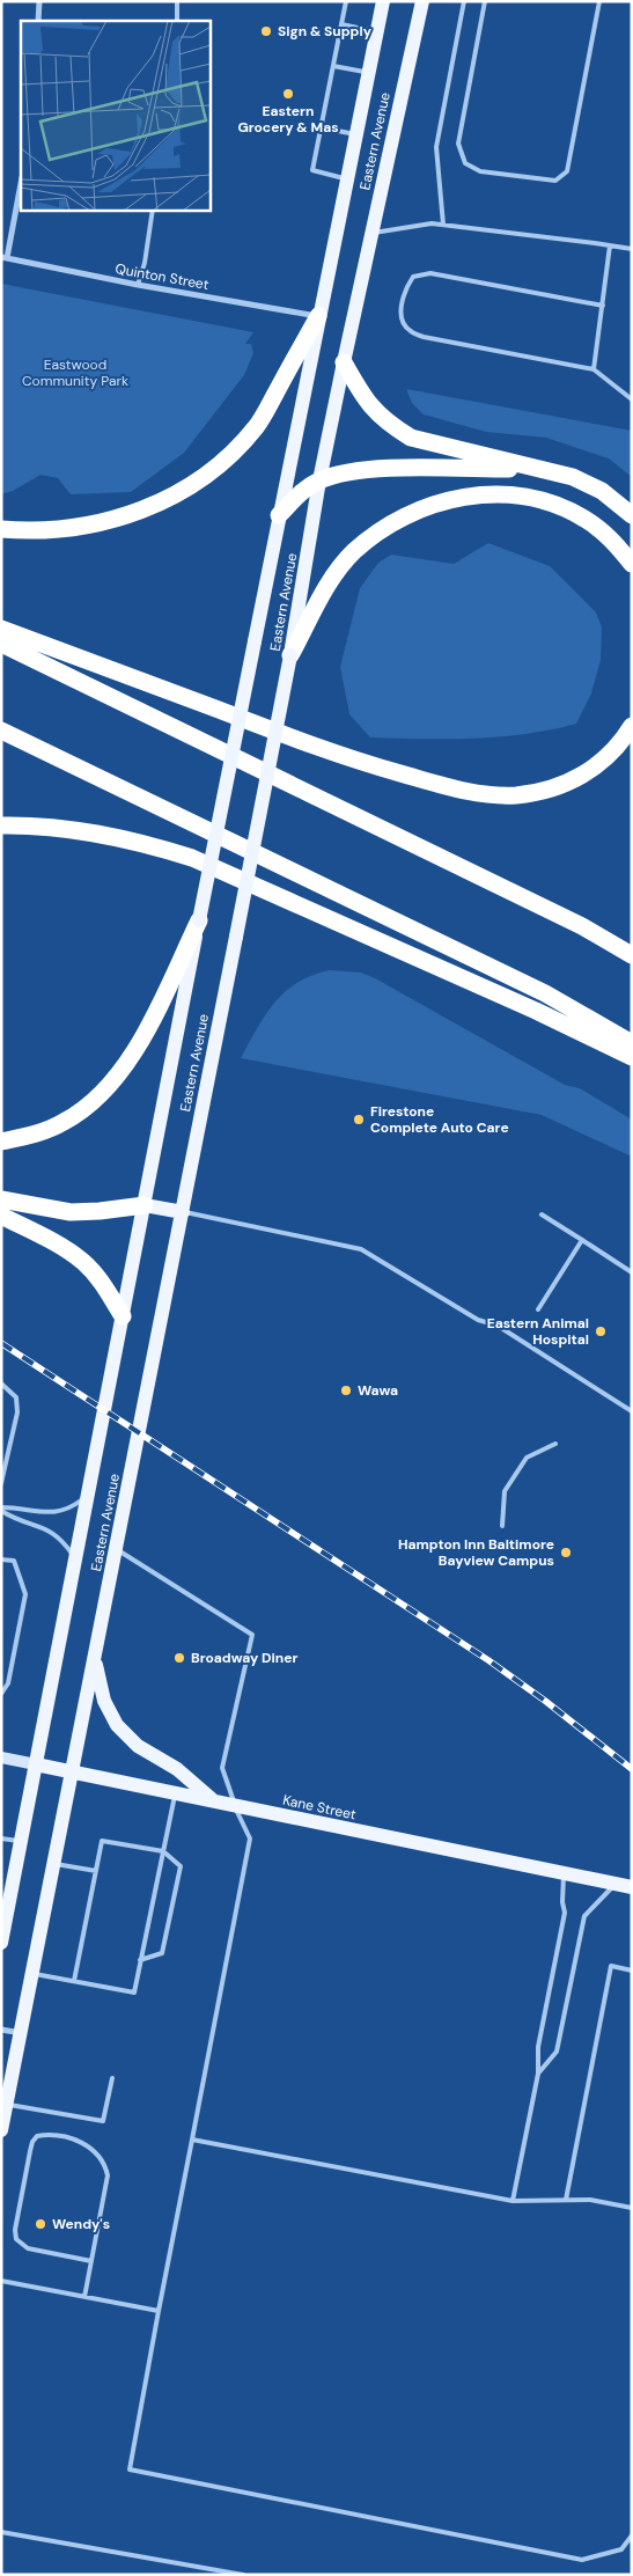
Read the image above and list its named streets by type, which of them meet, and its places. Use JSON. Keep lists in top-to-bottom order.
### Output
{
  "streets": {
    "main road": ["Eastern Avenue", "Kane Street"],
    "street": ["Quinton Street"]
  },
  "crossings": [
    ["Eastern Avenue", "Quinton Street"],
    ["Eastern Avenue", "Kane Street"]
  ],
  "parks": ["Eastwood Community Park"],
  "places": [
    "Sign & Supply",
    "Eastern Grocery & Mas",
    "Firestone Complete Auto Care",
    "Eastern Animal Hospital",
    "Wawa",
    "Hampton Inn Baltimore Bayview Campus",
    "Broadway Diner",
    "Wendy's"
  ]
}
